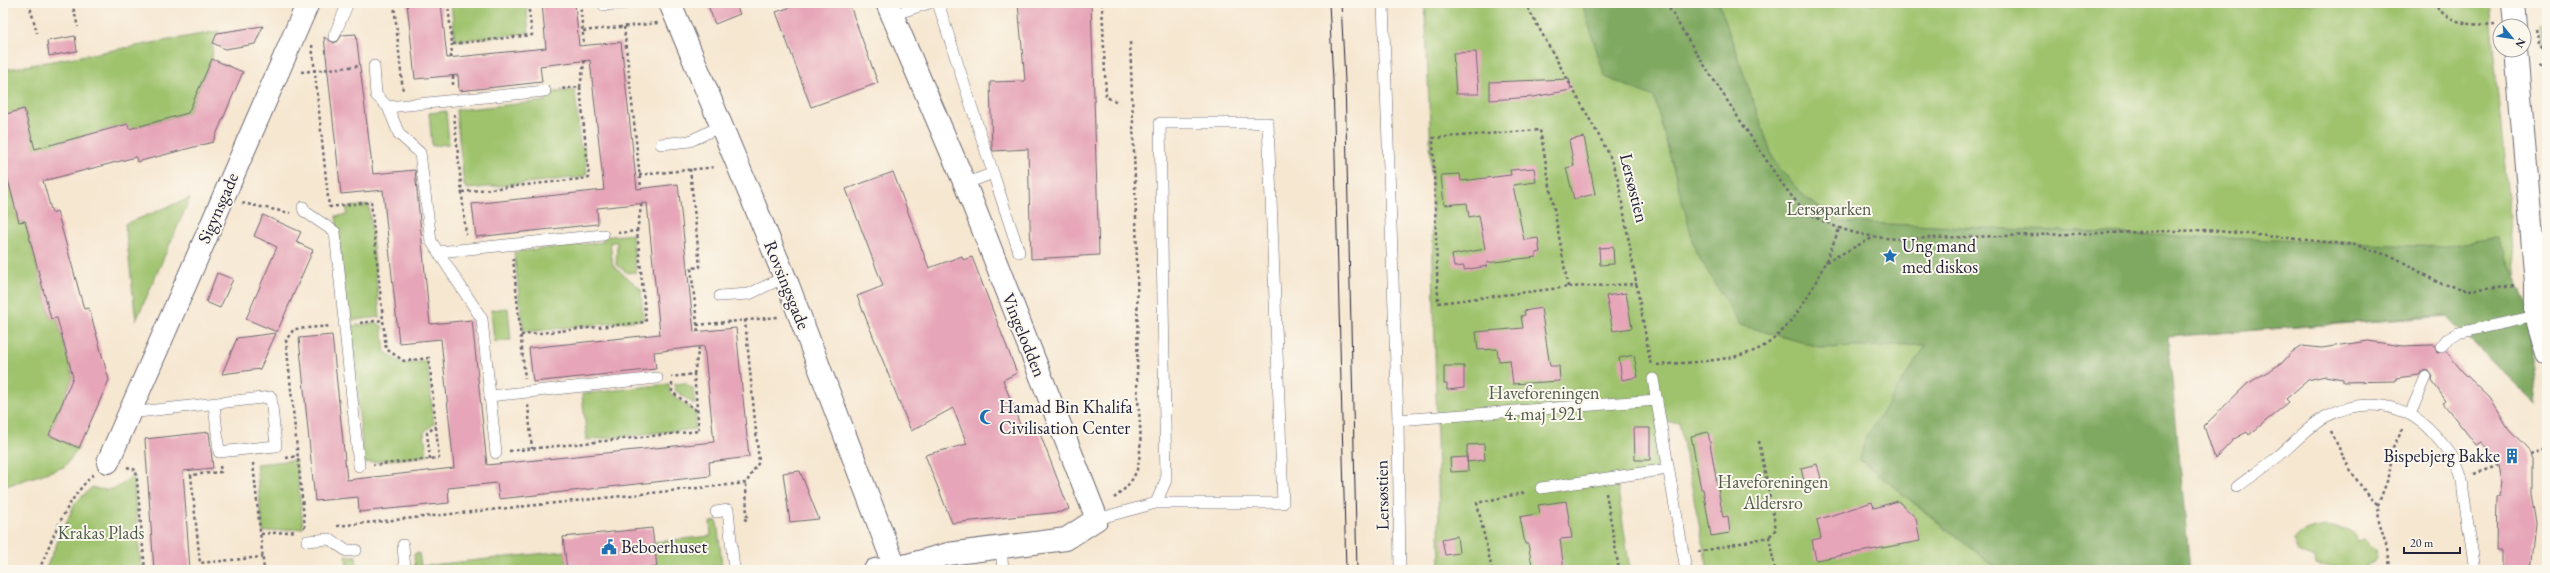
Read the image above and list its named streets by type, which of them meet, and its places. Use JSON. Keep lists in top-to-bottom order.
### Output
{
  "streets": {
    "street": ["Sigynsgade", "Rovsingsgade", "Vingelodden"],
    "lane": ["Lersøstien"]
  },
  "parks": [
    "Lersøparken",
    "Haveforeningen 4. maj 1921",
    "Haveforeningen Aldersro",
    "Krakas Plads"
  ],
  "places": {
    "place": ["Ung mand med diskos"],
    "mosque": ["Hamad Bin Khalifa Civilisation Center"],
    "building": ["Bispebjerg Bakke"],
    "public building": ["Beboerhuset"]
  },
  "scale_bar": "20 m",
  "north": "bottom right"
}
